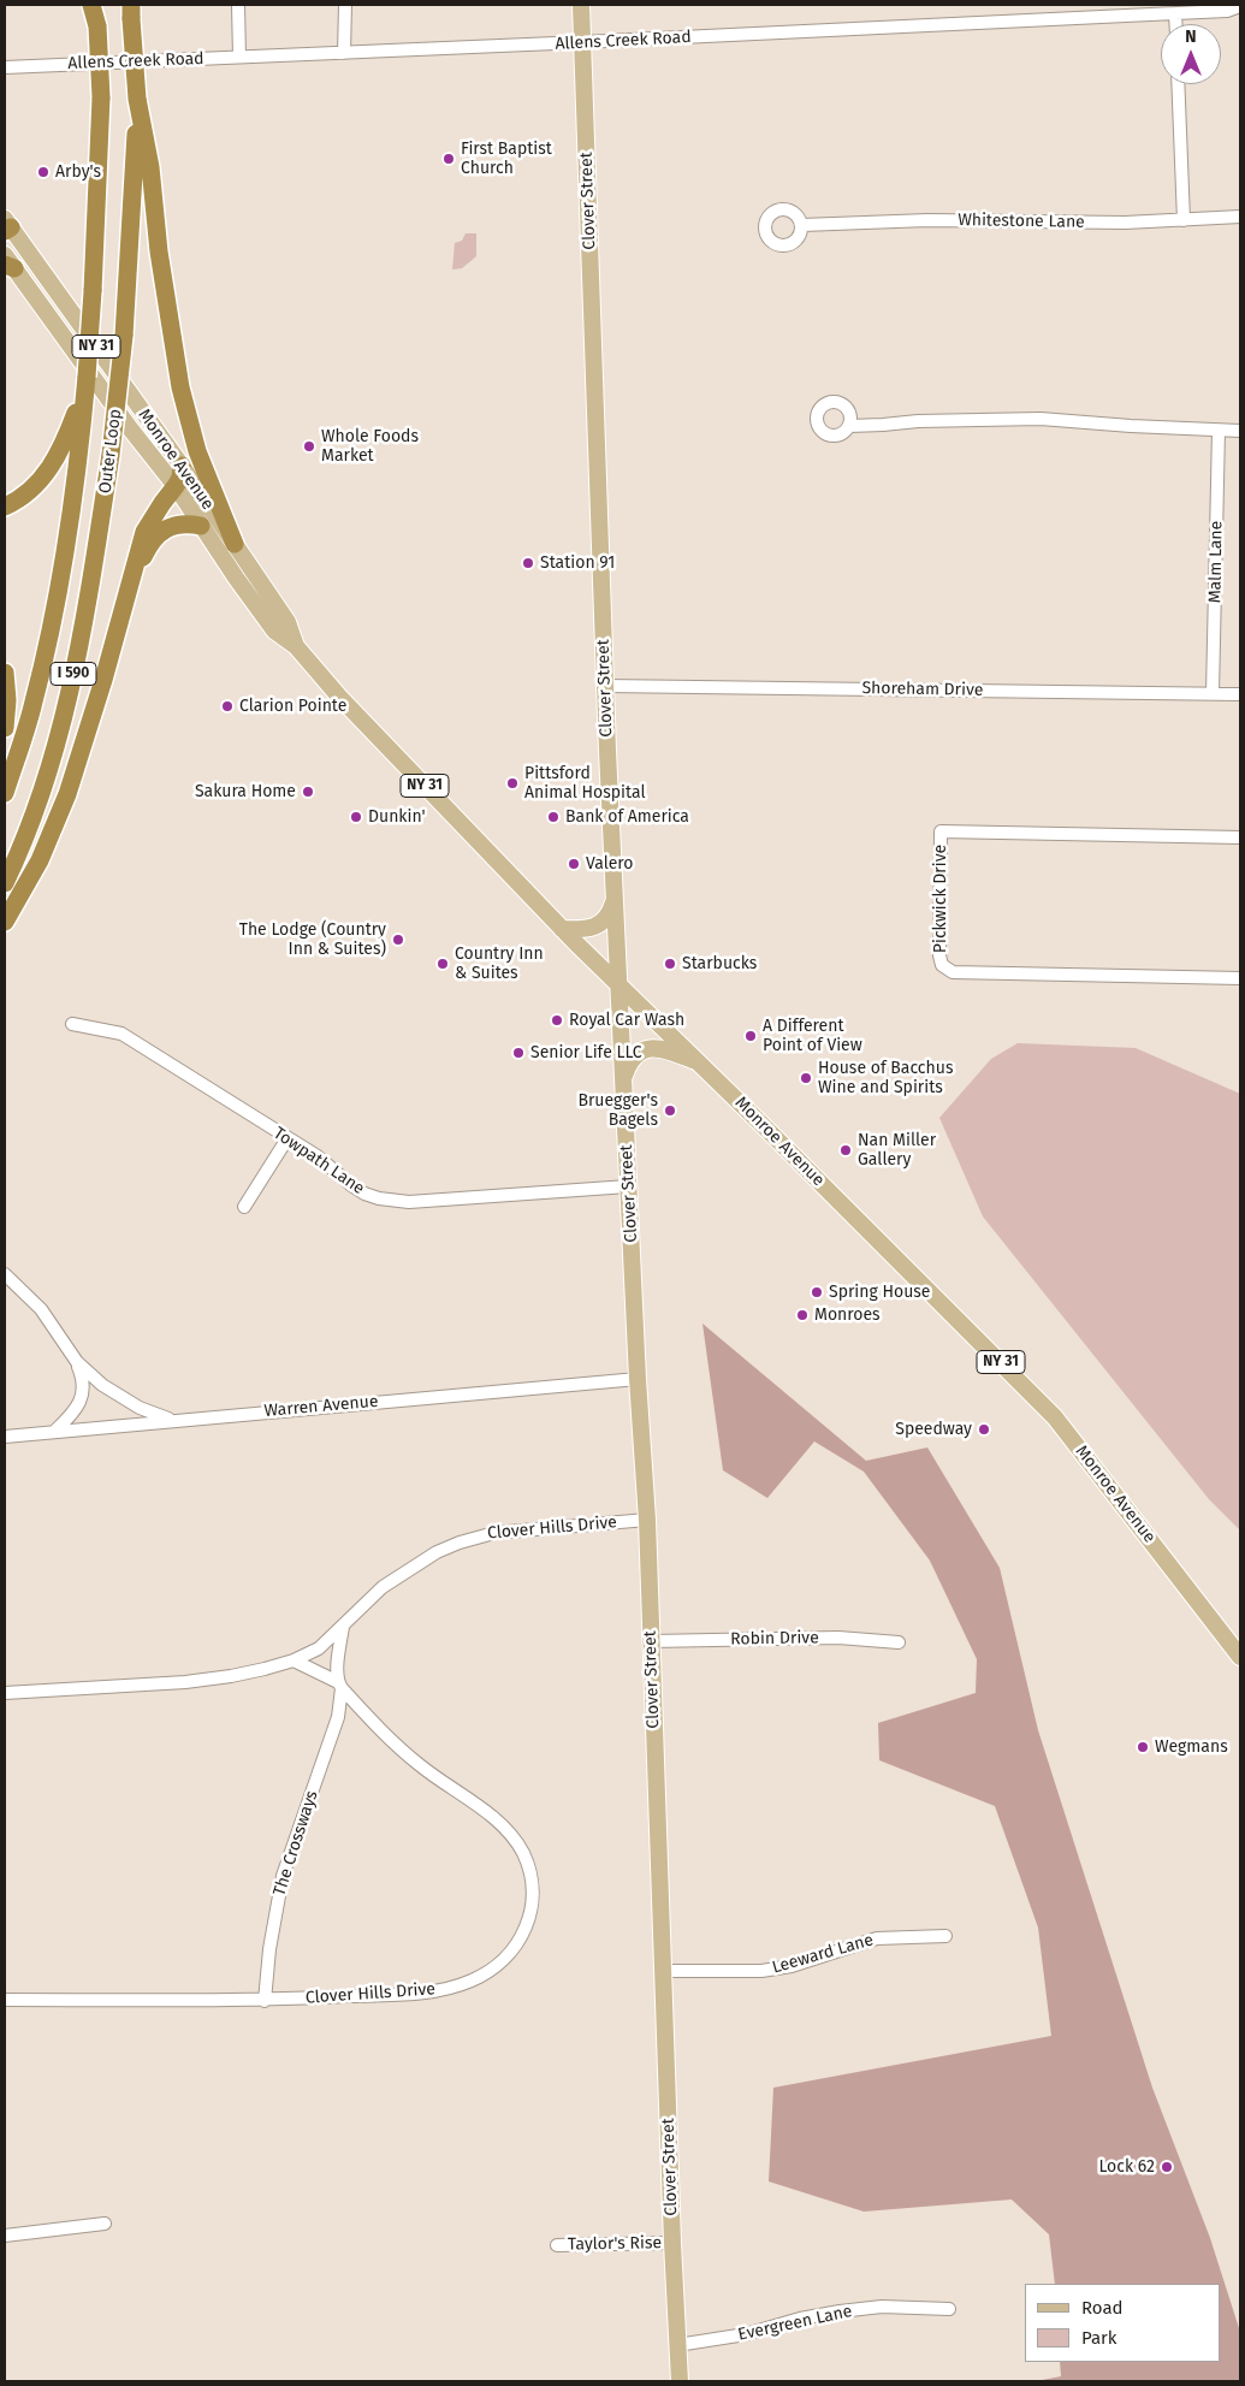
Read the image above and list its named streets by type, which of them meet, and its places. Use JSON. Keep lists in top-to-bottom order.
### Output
{
  "streets": {
    "highway": ["Outer Loop", "I 590"],
    "main road": ["Clover Street", "NY 31", "Monroe Avenue"],
    "street": [
      "Allens Creek Road",
      "Whitestone Lane",
      "Malm Lane",
      "Shoreham Drive",
      "Pickwick Drive",
      "Towpath Lane",
      "Warren Avenue",
      "Clover Hills Drive",
      "Robin Drive",
      "The Crossways",
      "Leeward Lane",
      "Taylor's Rise",
      "Evergreen Lane"
    ]
  },
  "crossings": [
    ["Allens Creek Road", "Clover Street"],
    ["Clover Street", "Monroe Avenue"],
    ["Clover Street", "Shoreham Drive"],
    ["Clover Street", "Towpath Lane"],
    ["Clover Street", "Warren Avenue"],
    ["Clover Street", "Clover Hills Drive"],
    ["Clover Street", "Robin Drive"],
    ["Clover Street", "Leeward Lane"],
    ["Clover Street", "Taylor's Rise"],
    ["Clover Street", "Evergreen Lane"],
    ["Malm Lane", "Shoreham Drive"],
    ["Clover Hills Drive", "The Crossways"]
  ],
  "places": [
    "First Baptist Church",
    "Arby's",
    "Whole Foods Market",
    "Station 91",
    "Clarion Pointe",
    "Pittsford Animal Hospital",
    "Sakura Home",
    "Dunkin'",
    "Bank of America",
    "Valero",
    "The Lodge (Country Inn & Suites)",
    "Country Inn & Suites",
    "Starbucks",
    "Royal Car Wash",
    "A Different Point of View",
    "Senior Life LLC",
    "House of Bacchus Wine and Spirits",
    "Bruegger's Bagels",
    "Nan Miller Gallery",
    "Spring House",
    "Monroes",
    "Speedway",
    "Wegmans",
    "Lock 62"
  ],
  "legend": ["Road", "Park"],
  "north": "top"
}
